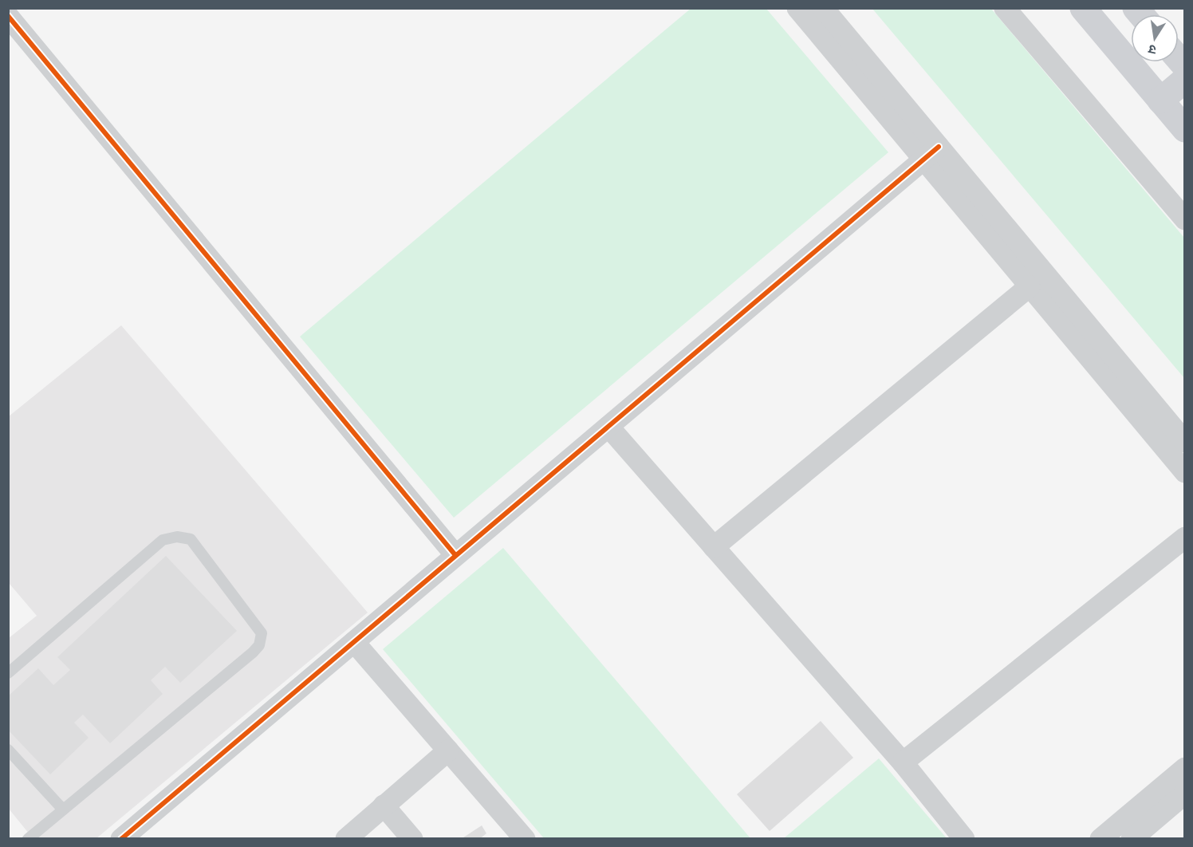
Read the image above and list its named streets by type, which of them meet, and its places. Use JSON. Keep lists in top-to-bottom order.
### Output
{
  "north": "bottom"
}
